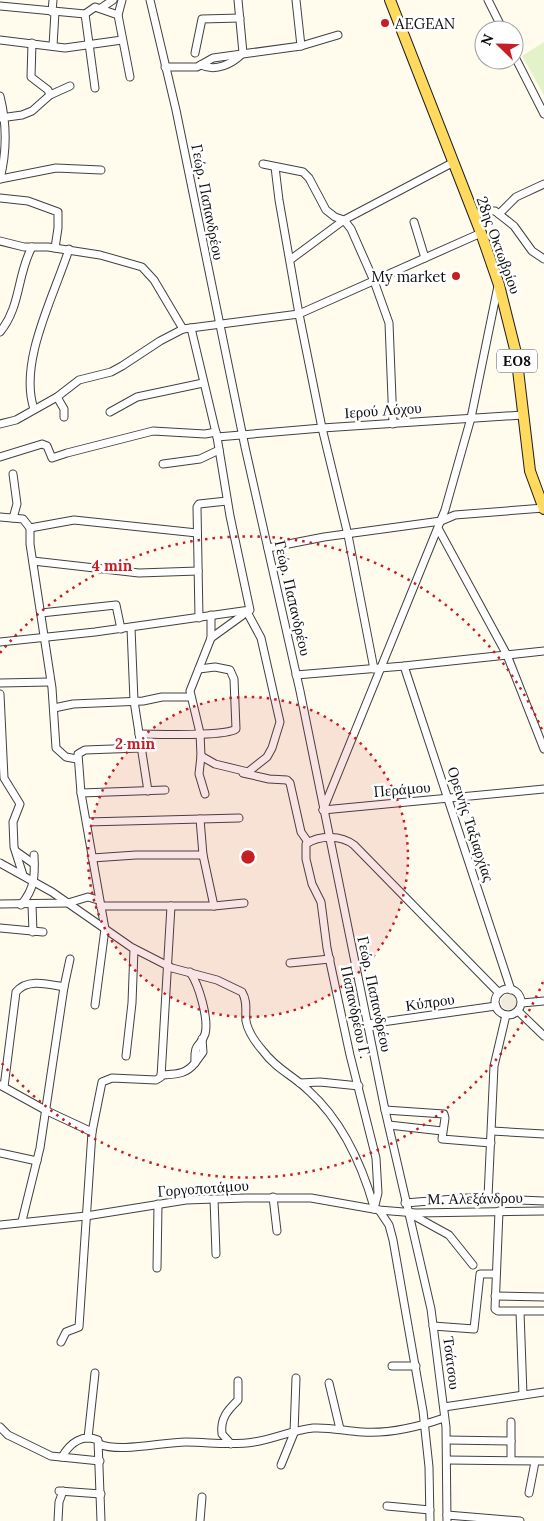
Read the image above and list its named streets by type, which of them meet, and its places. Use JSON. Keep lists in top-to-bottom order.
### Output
{
  "streets": {
    "main road": ["28ης Οκτωβρίου", "ΕΟ8"],
    "street": [
      "Γεώρ. Παπανδρέου",
      "Ιερού Λόχου",
      "Περάμου",
      "Ορεινής Ταξιαρχίας",
      "Κύπρου",
      "Παπανδρέου Γ.",
      "Γοργοποτάμου",
      "Μ. Αλεξάνδρου",
      "Τσάτσου"
    ]
  },
  "crossings": [
    ["Γεώρ. Παπανδρέου", "Ιερού Λόχου"],
    ["Γεώρ. Παπανδρέου", "Περάμου"],
    ["Γεώρ. Παπανδρέου", "Κύπρου"],
    ["Γεώρ. Παπανδρέου", "Μ. Αλεξάνδρου"],
    ["Γεώρ. Παπανδρέου", "Τσάτσου"],
    ["28ης Οκτωβρίου", "Ιερού Λόχου"],
    ["Περάμου", "Ορεινής Ταξιαρχίας"],
    ["Ορεινής Ταξιαρχίας", "Κύπρου"],
    ["Παπανδρέου Γ.", "Γοργοποτάμου"],
    ["Γοργοποτάμου", "Μ. Αλεξάνδρου"],
    ["Γοργοποτάμου", "Τσάτσου"],
    ["Μ. Αλεξάνδρου", "Τσάτσου"]
  ],
  "places": ["AEGEAN", "My market"],
  "north": "top left",
  "rings": ["4 min", "2 min"]
}
